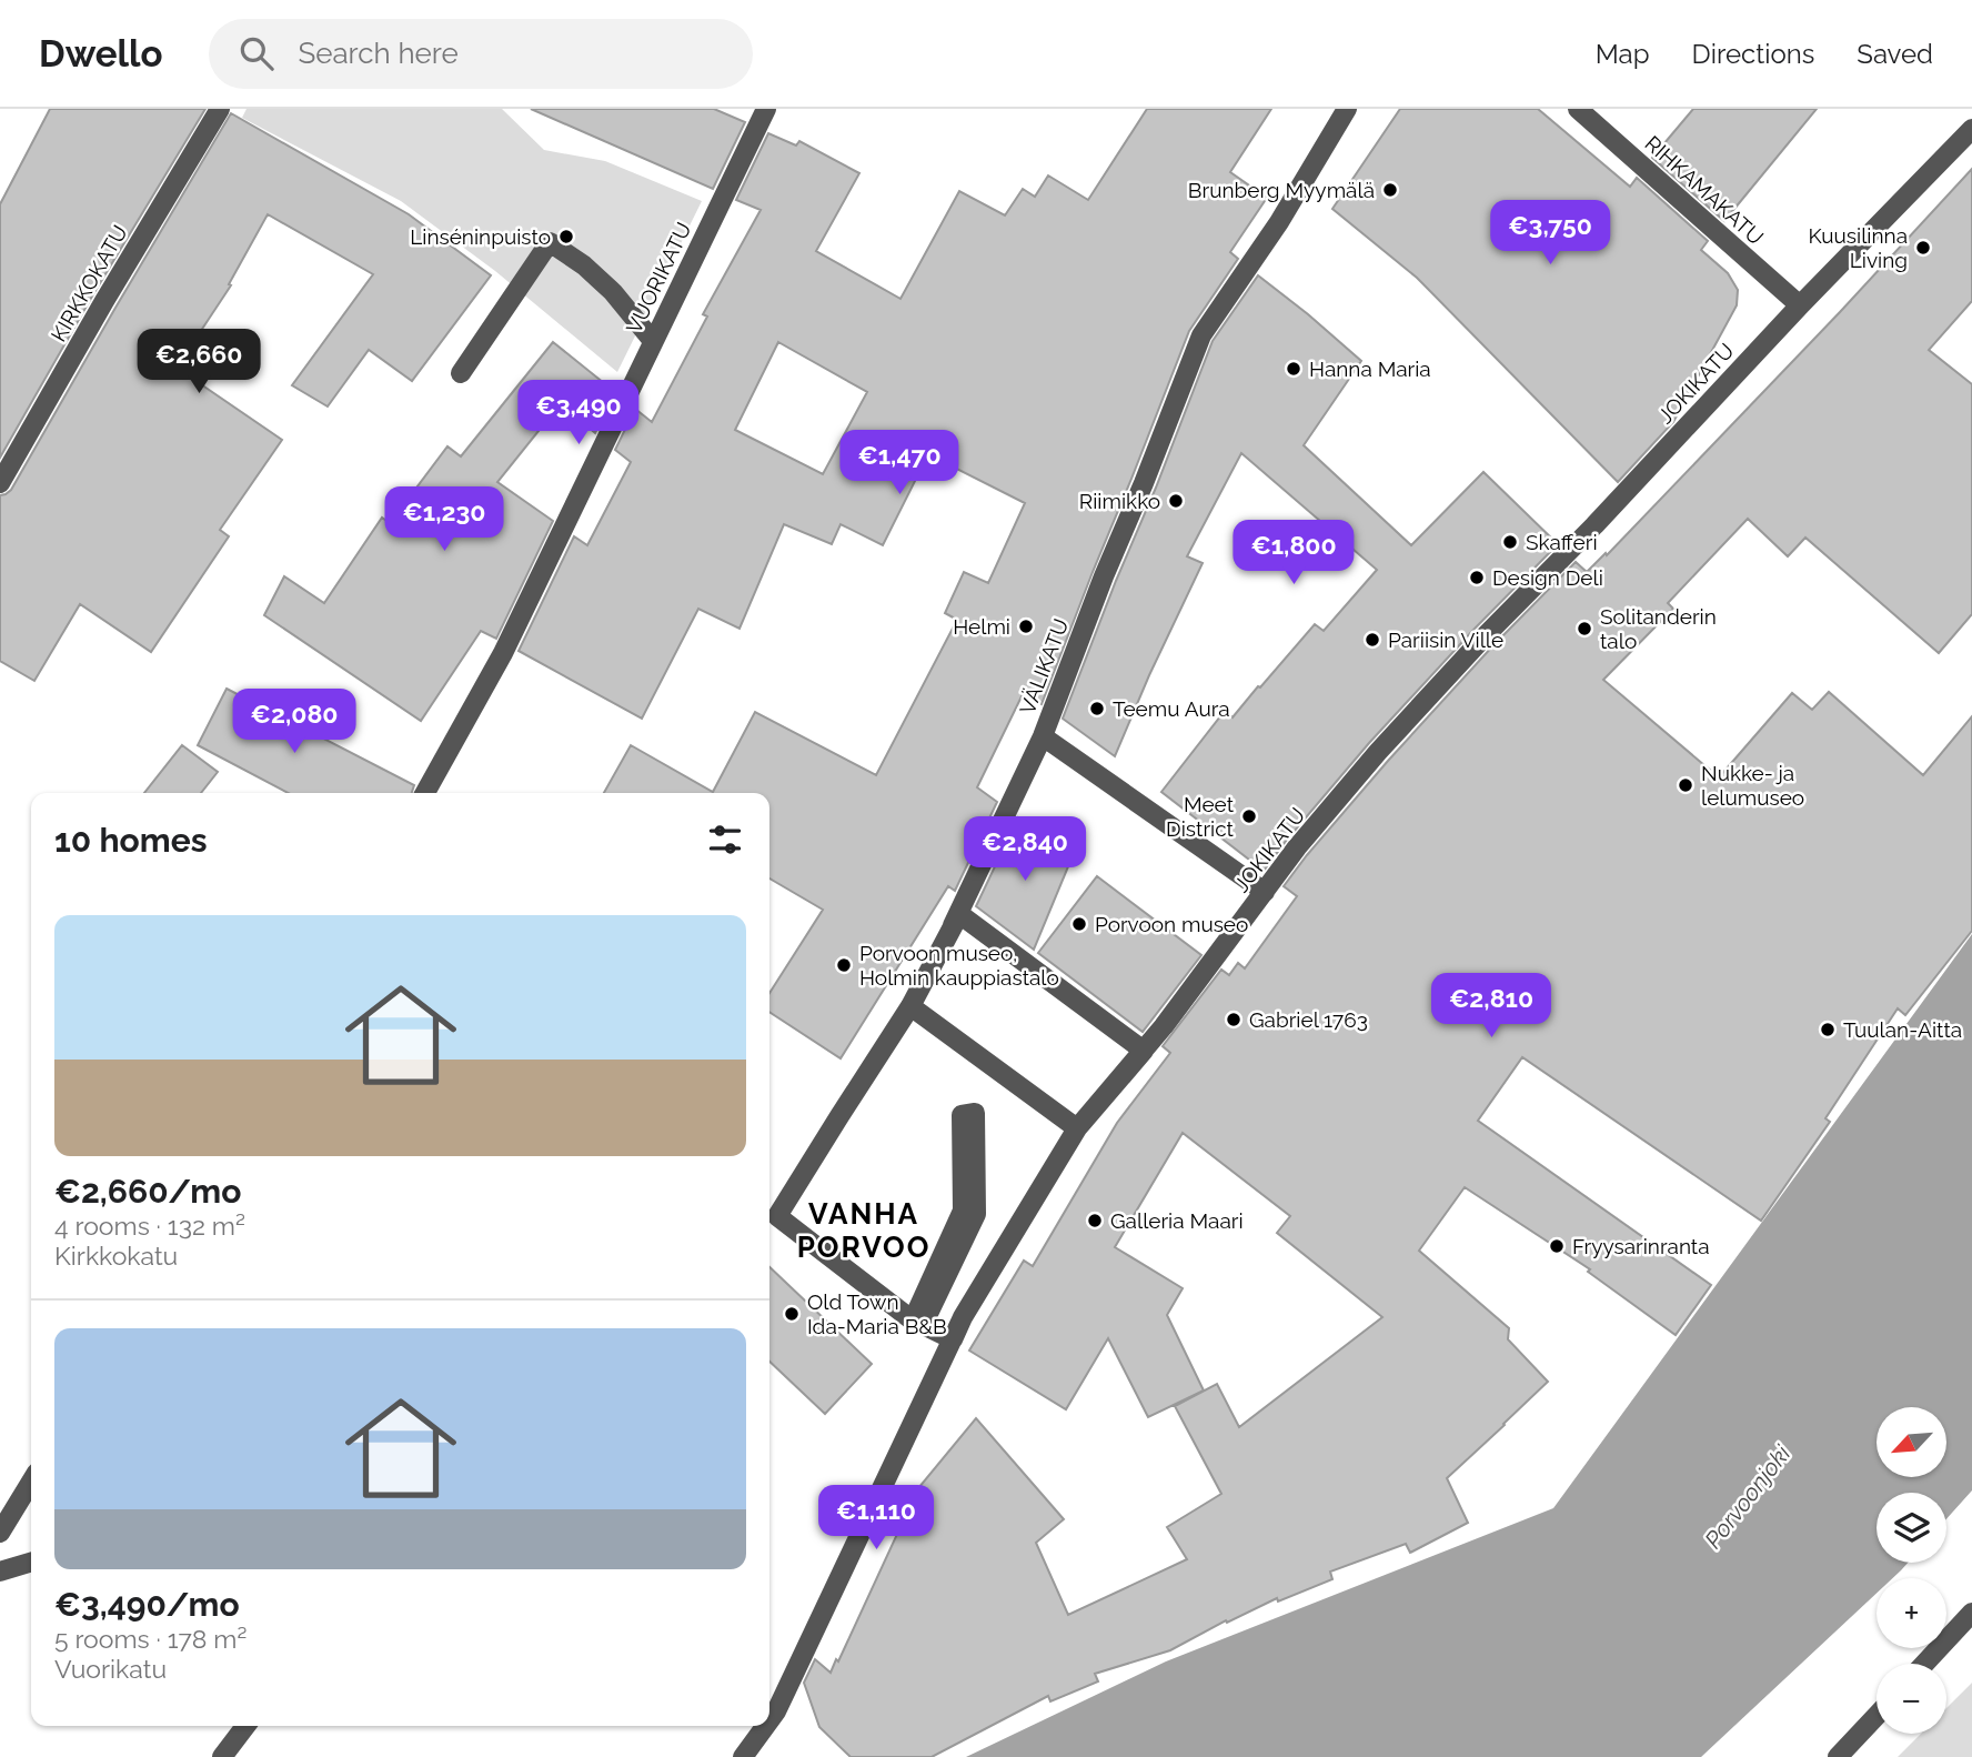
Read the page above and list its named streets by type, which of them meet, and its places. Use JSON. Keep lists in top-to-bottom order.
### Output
{
  "streets": {
    "street": [
      "RIHKAMAKATU",
      "VUORIKATU",
      "KIRKKOKATU",
      "JOKIKATU",
      "VÄLIKATU"
    ]
  },
  "crossings": [
    ["RIHKAMAKATU", "JOKIKATU"]
  ],
  "districts": ["VANHA PORVOO"],
  "water": ["Porvoonjoki"],
  "places": [
    "Brunberg Myymälä",
    "Linséninpuisto",
    "Kuusilinna Living",
    "Hanna Maria",
    "Riimikko",
    "Skafferi",
    "Design Deli",
    "Helmi",
    "Solitanderin talo",
    "Pariisin Ville",
    "Teemu Aura",
    "Nukke- ja lelumuseo",
    "Meet District",
    "Porvoon museo",
    "Porvoon museo, Holmin kauppiastalo",
    "Gabriel 1763",
    "Tuulan-Aitta",
    "Galleria Maari",
    "Fryysarinranta",
    "Old Town Ida-Maria B&B"
  ],
  "north": "bottom left",
  "page": {
    "header": "Dwello",
    "search": "Search here",
    "nav": ["Map", "Directions", "Saved"],
    "price": [
      "€3,750",
      "€2,660",
      "€3,490",
      "€1,470",
      "€1,230",
      "€1,800",
      "€2,080",
      "€2,840",
      "€2,810",
      "€1,110"
    ],
    "heading": "10 homes",
    "list": [
      {
        "name": "€2,660/mo",
        "note": "4 rooms · 132 m² · Kirkkokatu"
      },
      {
        "name": "€3,490/mo",
        "note": "5 rooms · 178 m² · Vuorikatu"
      }
    ],
    "map_buttons": ["+", "−"]
  }
}
